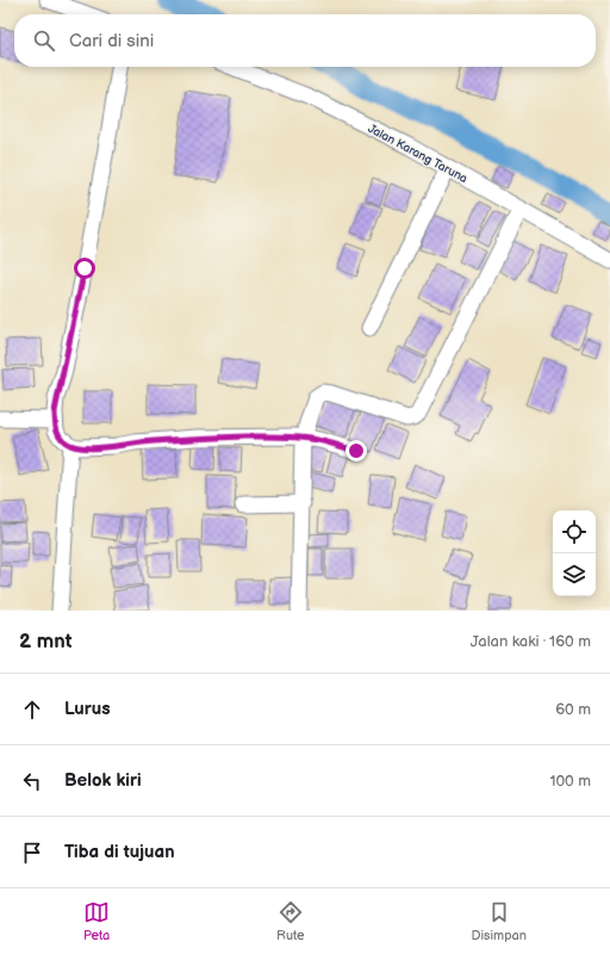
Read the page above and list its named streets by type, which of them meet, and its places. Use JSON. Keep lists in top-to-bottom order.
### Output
{
  "streets": {
    "street": ["Jalan Karang Taruna"]
  },
  "page": {
    "search": "Cari di sini",
    "heading": ["2 mnt", "Jalan kaki · 160 m"],
    "list": [
      ["Lurus", "60 m"],
      ["Belok kiri", "100 m"],
      "Tiba di tujuan"
    ],
    "nav": ["Peta", "Rute", "Disimpan"]
  }
}
